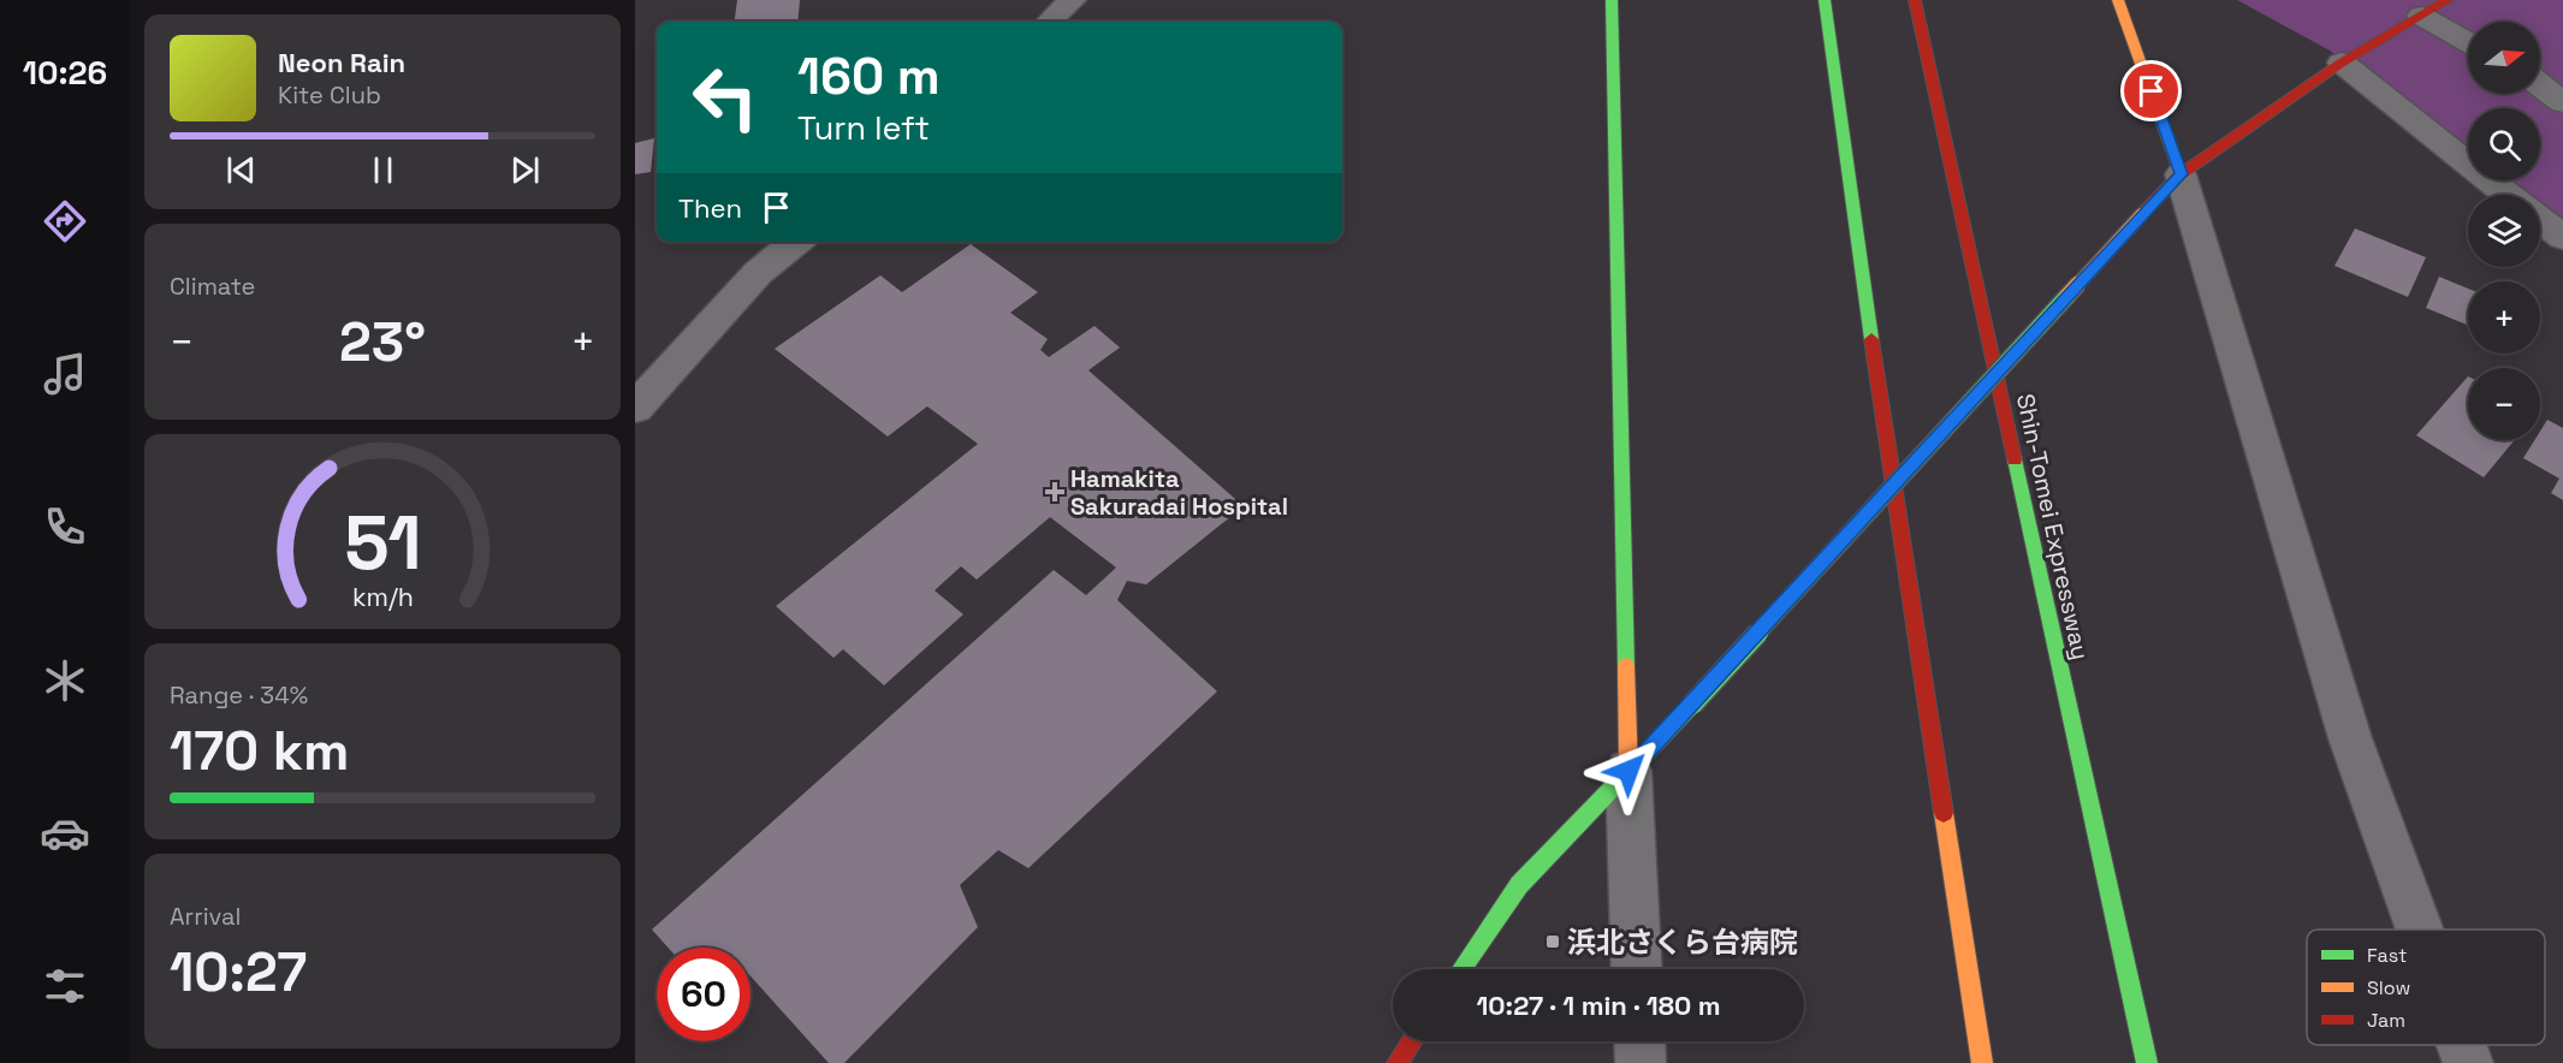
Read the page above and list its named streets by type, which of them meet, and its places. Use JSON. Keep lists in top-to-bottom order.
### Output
{
  "streets": {
    "main road": ["Shin-Tomei Expressway"]
  },
  "places": {
    "health": ["Hamakita Sakuradai Hospital"],
    "transit": ["浜北さくら台病院"]
  },
  "legend": ["Fast", "Slow", "Jam"],
  "north": "right",
  "page": {
    "tabs": "10:26",
    "map_buttons": ["+", "−"],
    "turn": ["160 m", "Turn left"],
    "song": ["Neon Rain", "Kite Club"],
    "then": "Then",
    "tile": [
      "Climate",
      ["Range · 34%", "170 km"],
      ["Arrival", "10:27"]
    ],
    "heat": ["−", "23°", "+"],
    "limit": "60",
    "trip": "10:27 · 1 min · 180 m",
    "gauge": ["51", "km/h"]
  }
}
